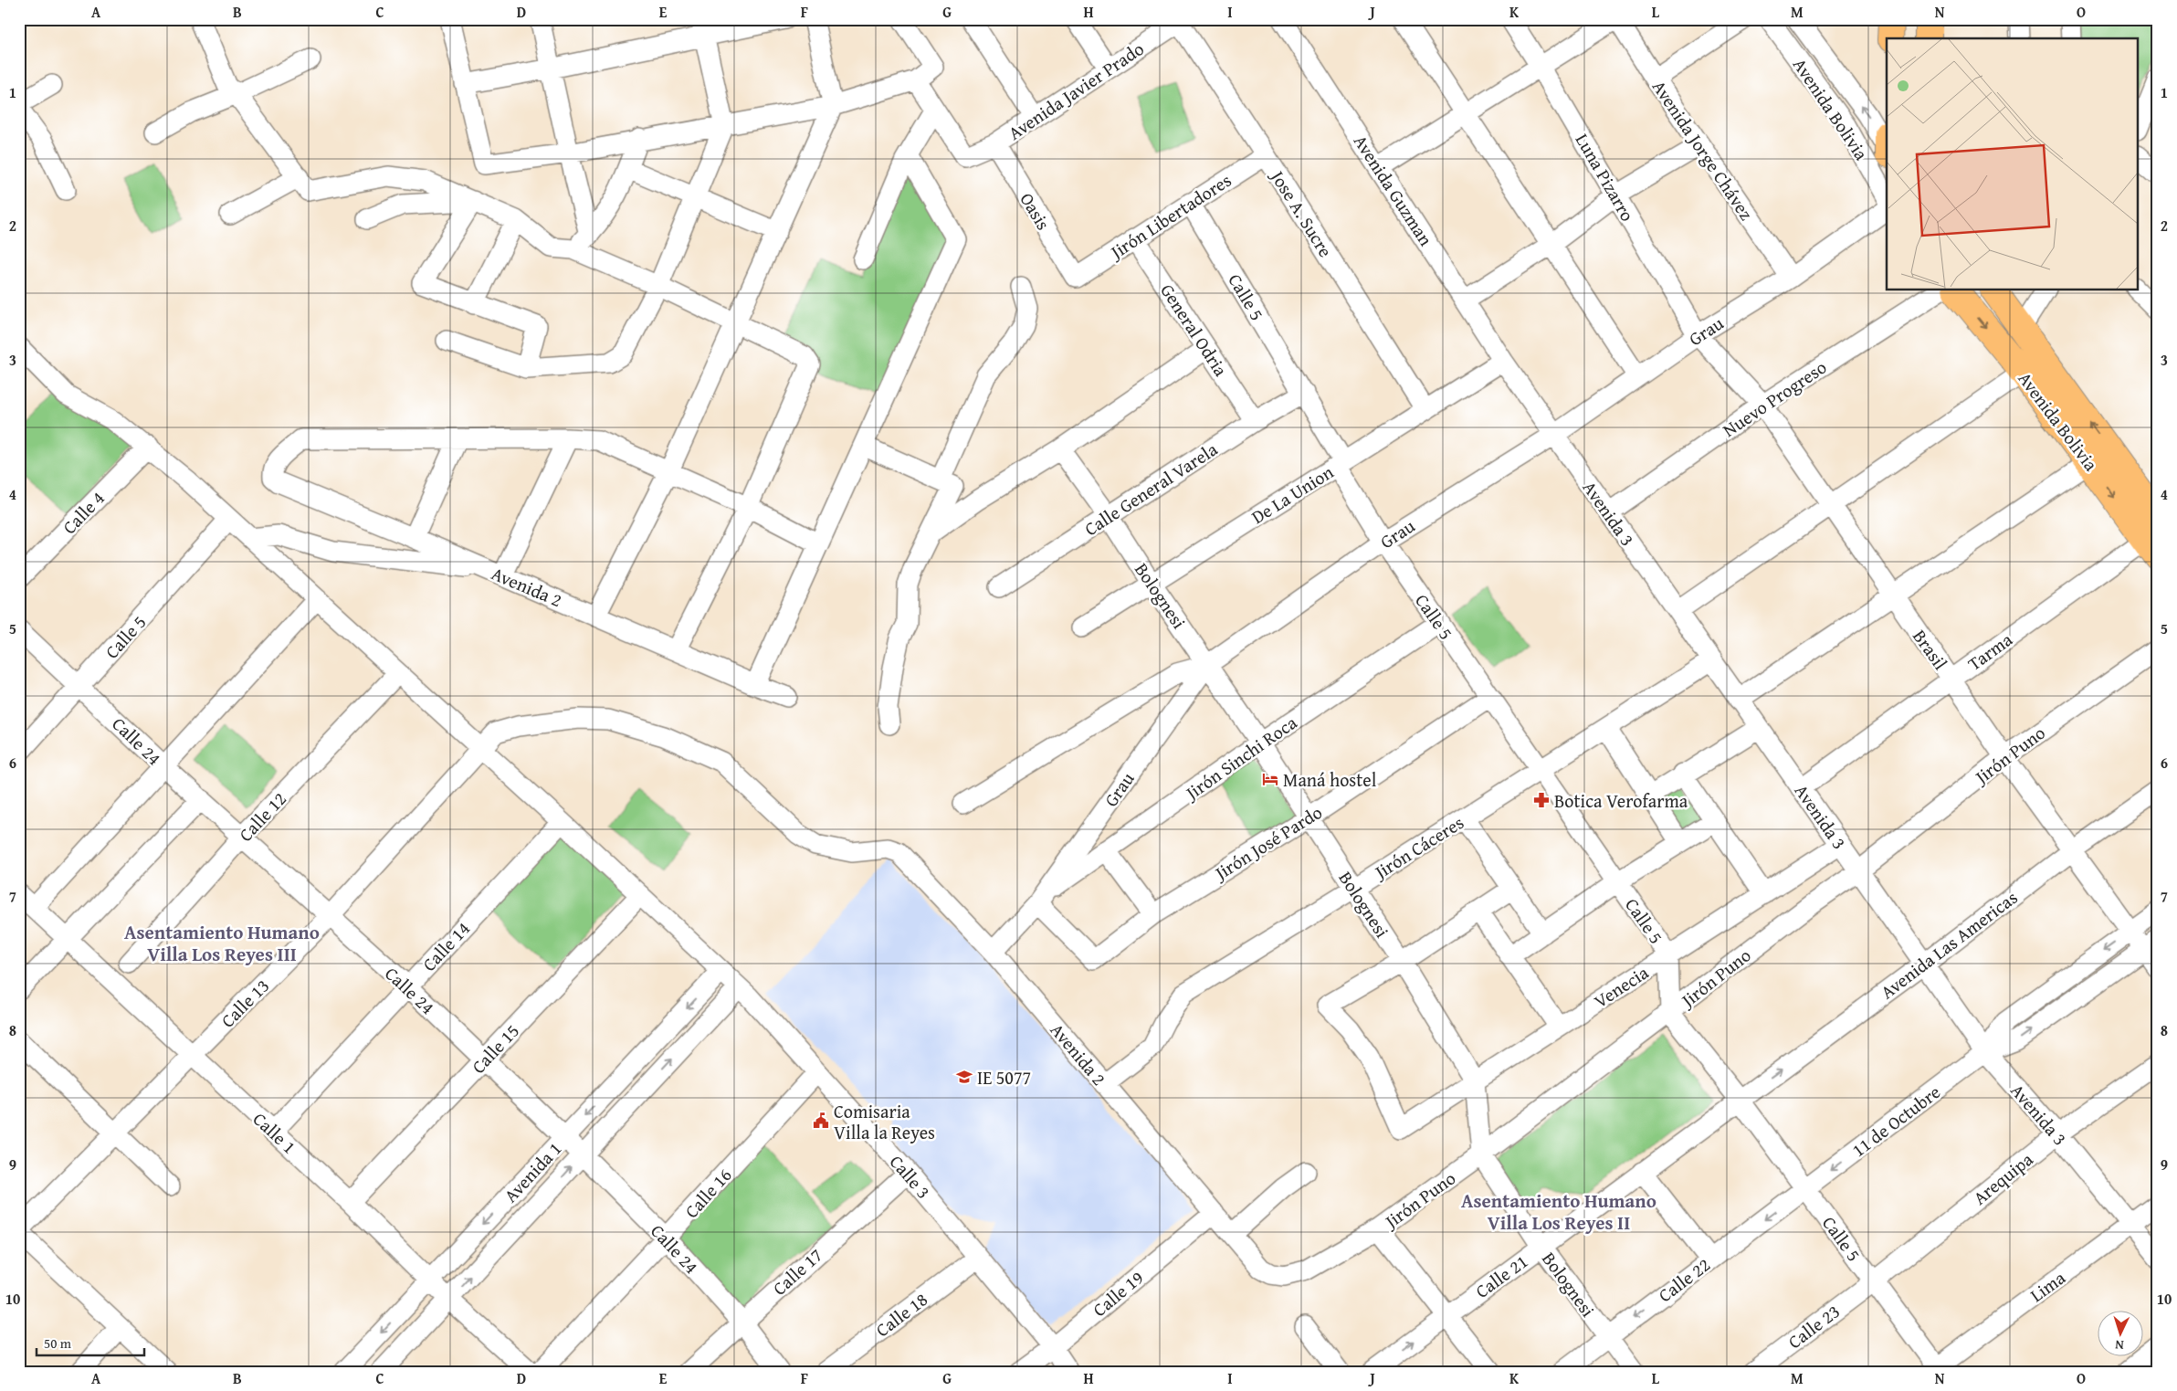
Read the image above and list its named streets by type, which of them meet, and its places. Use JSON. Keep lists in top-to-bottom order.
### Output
{
  "streets": {
    "main road": ["Avenida Bolivia"],
    "street": [
      "Avenida Javier Prado",
      "Avenida Jorge Chávez",
      "Luna Pizarro",
      "Avenida Guzman",
      "Oasis",
      "Jose A. Sucre",
      "Jirón Libertadores",
      "Calle 5",
      "General Odria",
      "Grau",
      "Nuevo Progreso",
      "Calle General Varela",
      "De La Union",
      "Calle 4",
      "Avenida 3",
      "Avenida 2",
      "Bolognesi",
      "Brasil",
      "Tarma",
      "Calle 24",
      "Jirón Puno",
      "Jirón Sinchi Roca",
      "Calle 12",
      "Jirón José Pardo",
      "Jirón Cáceres",
      "Avenida Las Americas",
      "Calle 14",
      "Venecia",
      "Calle 13",
      "Calle 15",
      "11 de Octubre",
      "Calle 1",
      "Avenida 1",
      "Calle 3",
      "Arequipa",
      "Calle 16",
      "Calle 17",
      "Calle 21",
      "Calle 22",
      "Lima",
      "Calle 19",
      "Calle 18",
      "Calle 23"
    ]
  },
  "crossings": [
    ["Avenida Javier Prado", "Oasis"],
    ["Avenida Javier Prado", "Jose A. Sucre"],
    ["Avenida Bolivia", "Tarma"],
    ["Avenida Jorge Chávez", "Grau"],
    ["Luna Pizarro", "Grau"],
    ["Luna Pizarro", "Brasil"],
    ["Avenida Guzman", "De La Union"],
    ["Avenida Guzman", "Avenida 3"],
    ["Oasis", "Jirón Libertadores"],
    ["Jose A. Sucre", "Jirón Libertadores"],
    ["Jose A. Sucre", "De La Union"],
    ["Jirón Libertadores", "Calle 5"],
    ["Jirón Libertadores", "General Odria"],
    ["Calle 5", "Grau"],
    ["Calle 5", "Calle General Varela"],
    ["Calle 5", "De La Union"],
    ["Calle 5", "Calle 24"],
    ["Calle 5", "Jirón Puno"],
    ["Calle 5", "Jirón Sinchi Roca"],
    ["Calle 5", "Jirón José Pardo"],
    ["Calle 5", "Jirón Cáceres"],
    ["Calle 5", "Avenida Las Americas"],
    ["Calle 5", "Venecia"],
    ["Calle 5", "11 de Octubre"],
    ["Calle 5", "Calle 3"],
    ["Calle 5", "Arequipa"],
    ["Calle 5", "Calle 21"],
    ["Calle 5", "Calle 22"],
    ["Calle 5", "Lima"],
    ["Calle 5", "Calle 23"],
    ["General Odria", "Calle General Varela"],
    ["Grau", "Avenida 3"],
    ["Grau", "Avenida 2"],
    ["Grau", "Bolognesi"],
    ["Grau", "Brasil"],
    ["Grau", "Jirón Sinchi Roca"],
    ["Grau", "Jirón José Pardo"],
    ["Nuevo Progreso", "Avenida 3"],
    ["Nuevo Progreso", "Brasil"],
    ["Calle General Varela", "Bolognesi"],
    ["De La Union", "Avenida 3"],
    ["De La Union", "Bolognesi"],
    ["Calle 4", "Calle 3"],
    ["Avenida 3", "Tarma"],
    ["Avenida 3", "Jirón Puno"],
    ["Avenida 3", "Jirón Cáceres"],
    ["Avenida 3", "Avenida Las Americas"],
    ["Avenida 3", "Venecia"],
    ["Avenida 3", "11 de Octubre"],
    ["Avenida 3", "Arequipa"],
    ["Avenida 3", "Lima"],
    ["Avenida 2", "Jirón Puno"],
    ["Avenida 2", "Jirón Cáceres"],
    ["Avenida 2", "Calle 13"],
    ["Avenida 2", "Calle 19"],
    ["Bolognesi", "Jirón Puno"],
    ["Bolognesi", "Jirón Sinchi Roca"],
    ["Bolognesi", "Jirón José Pardo"],
    ["Bolognesi", "Jirón Cáceres"],
    ["Bolognesi", "Venecia"],
    ["Bolognesi", "Calle 21"],
    ["Bolognesi", "Calle 22"],
    ["Brasil", "Tarma"],
    ["Brasil", "Jirón Puno"],
    ["Brasil", "Avenida Las Americas"],
    ["Brasil", "11 de Octubre"],
    ["Calle 24", "Calle 12"],
    ["Calle 24", "Calle 14"],
    ["Calle 24", "Calle 13"],
    ["Calle 24", "Calle 15"],
    ["Calle 24", "Avenida 1"],
    ["Calle 24", "Calle 16"],
    ["Calle 24", "Calle 17"],
    ["Jirón Sinchi Roca", "Jirón José Pardo"],
    ["Calle 12", "Calle 3"],
    ["Avenida Las Americas", "Calle 21"],
    ["Calle 14", "Calle 1"],
    ["Calle 14", "Calle 3"],
    ["Calle 13", "Calle 1"],
    ["Calle 13", "Calle 3"],
    ["Calle 15", "Calle 1"],
    ["Calle 15", "Calle 3"],
    ["11 de Octubre", "Calle 22"],
    ["Calle 1", "Avenida 1"],
    ["Avenida 1", "Calle 3"],
    ["Calle 3", "Calle 16"],
    ["Calle 3", "Calle 17"],
    ["Calle 3", "Calle 19"],
    ["Calle 3", "Calle 18"],
    ["Arequipa", "Calle 23"]
  ],
  "one_way": ["Avenida Las Americas", "Calle 22"],
  "districts": ["Asentamiento Humano Villa Los Reyes III", "Asentamiento Humano Villa Los Reyes II"],
  "places": {
    "hotel": ["Maná hostel"],
    "pharmacy": ["Botica Verofarma"],
    "school or university": ["IE 5077"],
    "public building": ["Comisaria Villa la Reyes"]
  },
  "scale_bar": "50 m",
  "north": "bottom",
  "grid": {
    "columns": [
      "A",
      "B",
      "C",
      "D",
      "E",
      "F",
      "G",
      "H",
      "I",
      "J",
      "K",
      "L",
      "M",
      "N",
      "O"
    ],
    "rows": [
      "1",
      "2",
      "3",
      "4",
      "5",
      "6",
      "7",
      "8",
      "9",
      "10"
    ]
  }
}
